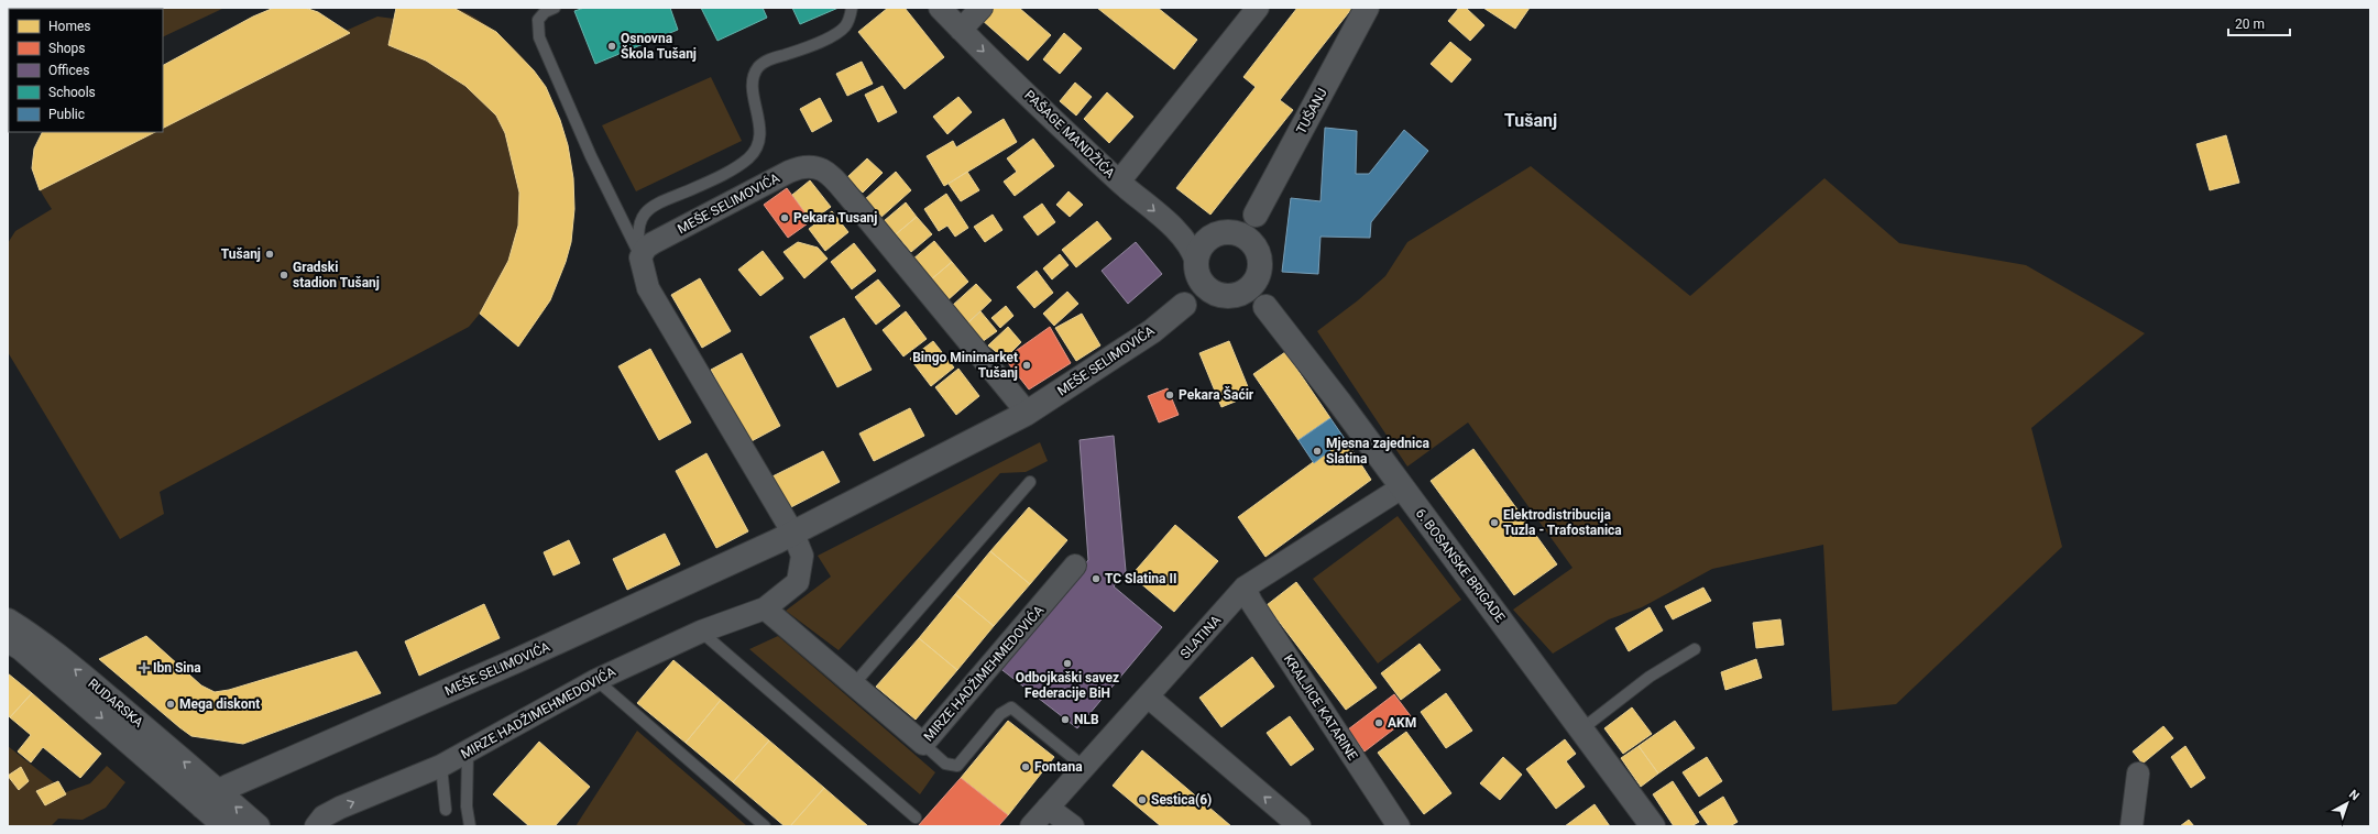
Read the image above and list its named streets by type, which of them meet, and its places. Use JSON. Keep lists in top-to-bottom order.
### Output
{
  "streets": {
    "street": [
      "TUŠANJ",
      "PAŠAGE MANDŽIĆA",
      "MEŠE SELIMOVIĆA",
      "6. BOSANSKE BRIGADE",
      "SLATINA",
      "MIRZE HADŽIMEHMEDOVIĆA",
      "RUDARSKA",
      "KRALJICE KATARINE"
    ]
  },
  "crossings": [
    ["MEŠE SELIMOVIĆA", "MIRZE HADŽIMEHMEDOVIĆA"],
    ["MEŠE SELIMOVIĆA", "RUDARSKA"],
    ["6. BOSANSKE BRIGADE", "SLATINA"],
    ["SLATINA", "KRALJICE KATARINE"]
  ],
  "one_way": ["PAŠAGE MANDŽIĆA"],
  "districts": ["Tušanj"],
  "places": {
    "other": [
      "Osnovna Škola Tušanj",
      "Pekara Tusanj",
      "Tušanj",
      "Gradski stadion Tušanj",
      "Bingo Minimarket Tušanj",
      "Pekara Šaćir",
      "Mjesna zajednica Slatina",
      "Elektrodistribucija Tuzla - Trafostanica",
      "TC Slatina II",
      "Odbojkaški savez Federacije BiH",
      "Mega diskont",
      "NLB",
      "AKM",
      "Fontana",
      "Sestica(6)"
    ],
    "health": ["Ibn Sina"]
  },
  "legend": [
    "Homes",
    "Shops",
    "Offices",
    "Schools",
    "Public"
  ],
  "scale_bar": "20 m",
  "north": "top right"
}
